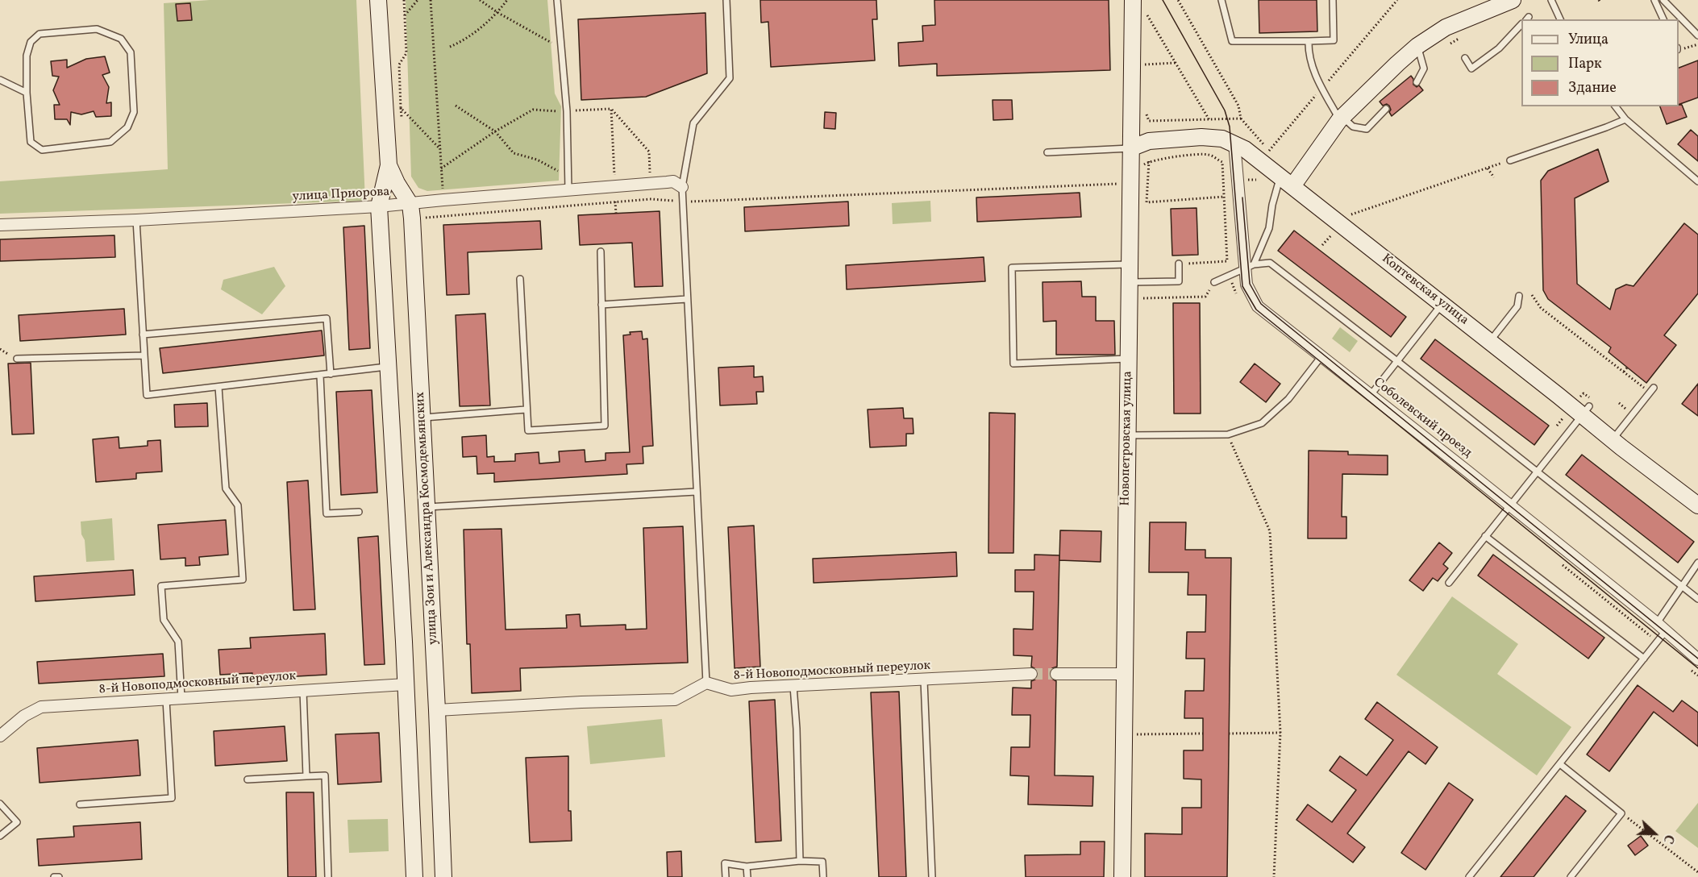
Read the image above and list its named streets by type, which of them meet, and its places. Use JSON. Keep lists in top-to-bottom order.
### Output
{
  "streets": {
    "street": [
      "улица Приорова",
      "Коптевская улица",
      "Соболевский проезд",
      "Новопетровская улица",
      "улица Зои и Александра Космодемьянских",
      "8-й Новоподмосковный переулок"
    ]
  },
  "crossings": [
    ["улица Приорова", "улица Зои и Александра Космодемьянских"],
    ["Коптевская улица", "Соболевский проезд"],
    ["Коптевская улица", "Новопетровская улица"],
    ["улица Зои и Александра Космодемьянских", "8-й Новоподмосковный переулок"]
  ],
  "legend": ["Улица", "Парк", "Здание"],
  "north": "right"
}
